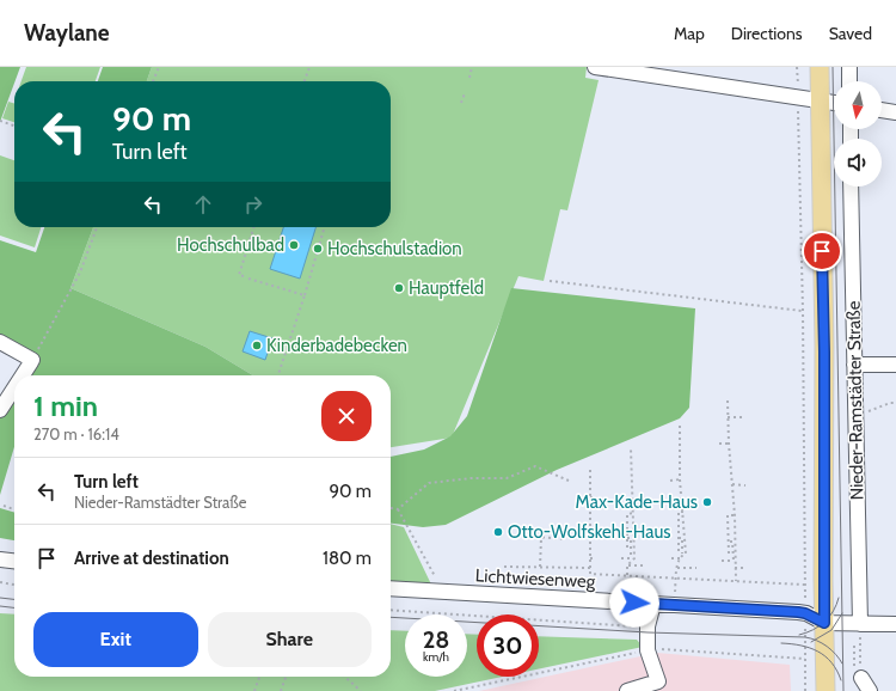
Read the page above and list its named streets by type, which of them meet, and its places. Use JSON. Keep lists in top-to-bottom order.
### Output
{
  "streets": {
    "main road": ["Nieder-Ramstädter Straße"],
    "street": ["Lichtwiesenweg"]
  },
  "crossings": [
    ["Nieder-Ramstädter Straße", "Lichtwiesenweg"]
  ],
  "places": [
    "Hochschulbad",
    "Hochschulstadion",
    "Hauptfeld",
    "Kinderbadebecken",
    "Max-Kade-Haus",
    "Otto-Wolfskehl-Haus"
  ],
  "north": "bottom",
  "page": {
    "header": "Waylane",
    "nav": ["Map", "Directions", "Saved"],
    "turn": ["90 m", "Turn left"],
    "heading": ["1 min", "270 m · 16:14"],
    "list": [
      {
        "name": "Turn left",
        "note": "Nieder-Ramstädter Straße",
        "value": "90 m"
      },
      {
        "name": "Arrive at destination",
        "value": "180 m"
      }
    ],
    "buttons": ["Exit", "Share"],
    "speed": "28 km/h",
    "limit": "30"
  }
}
